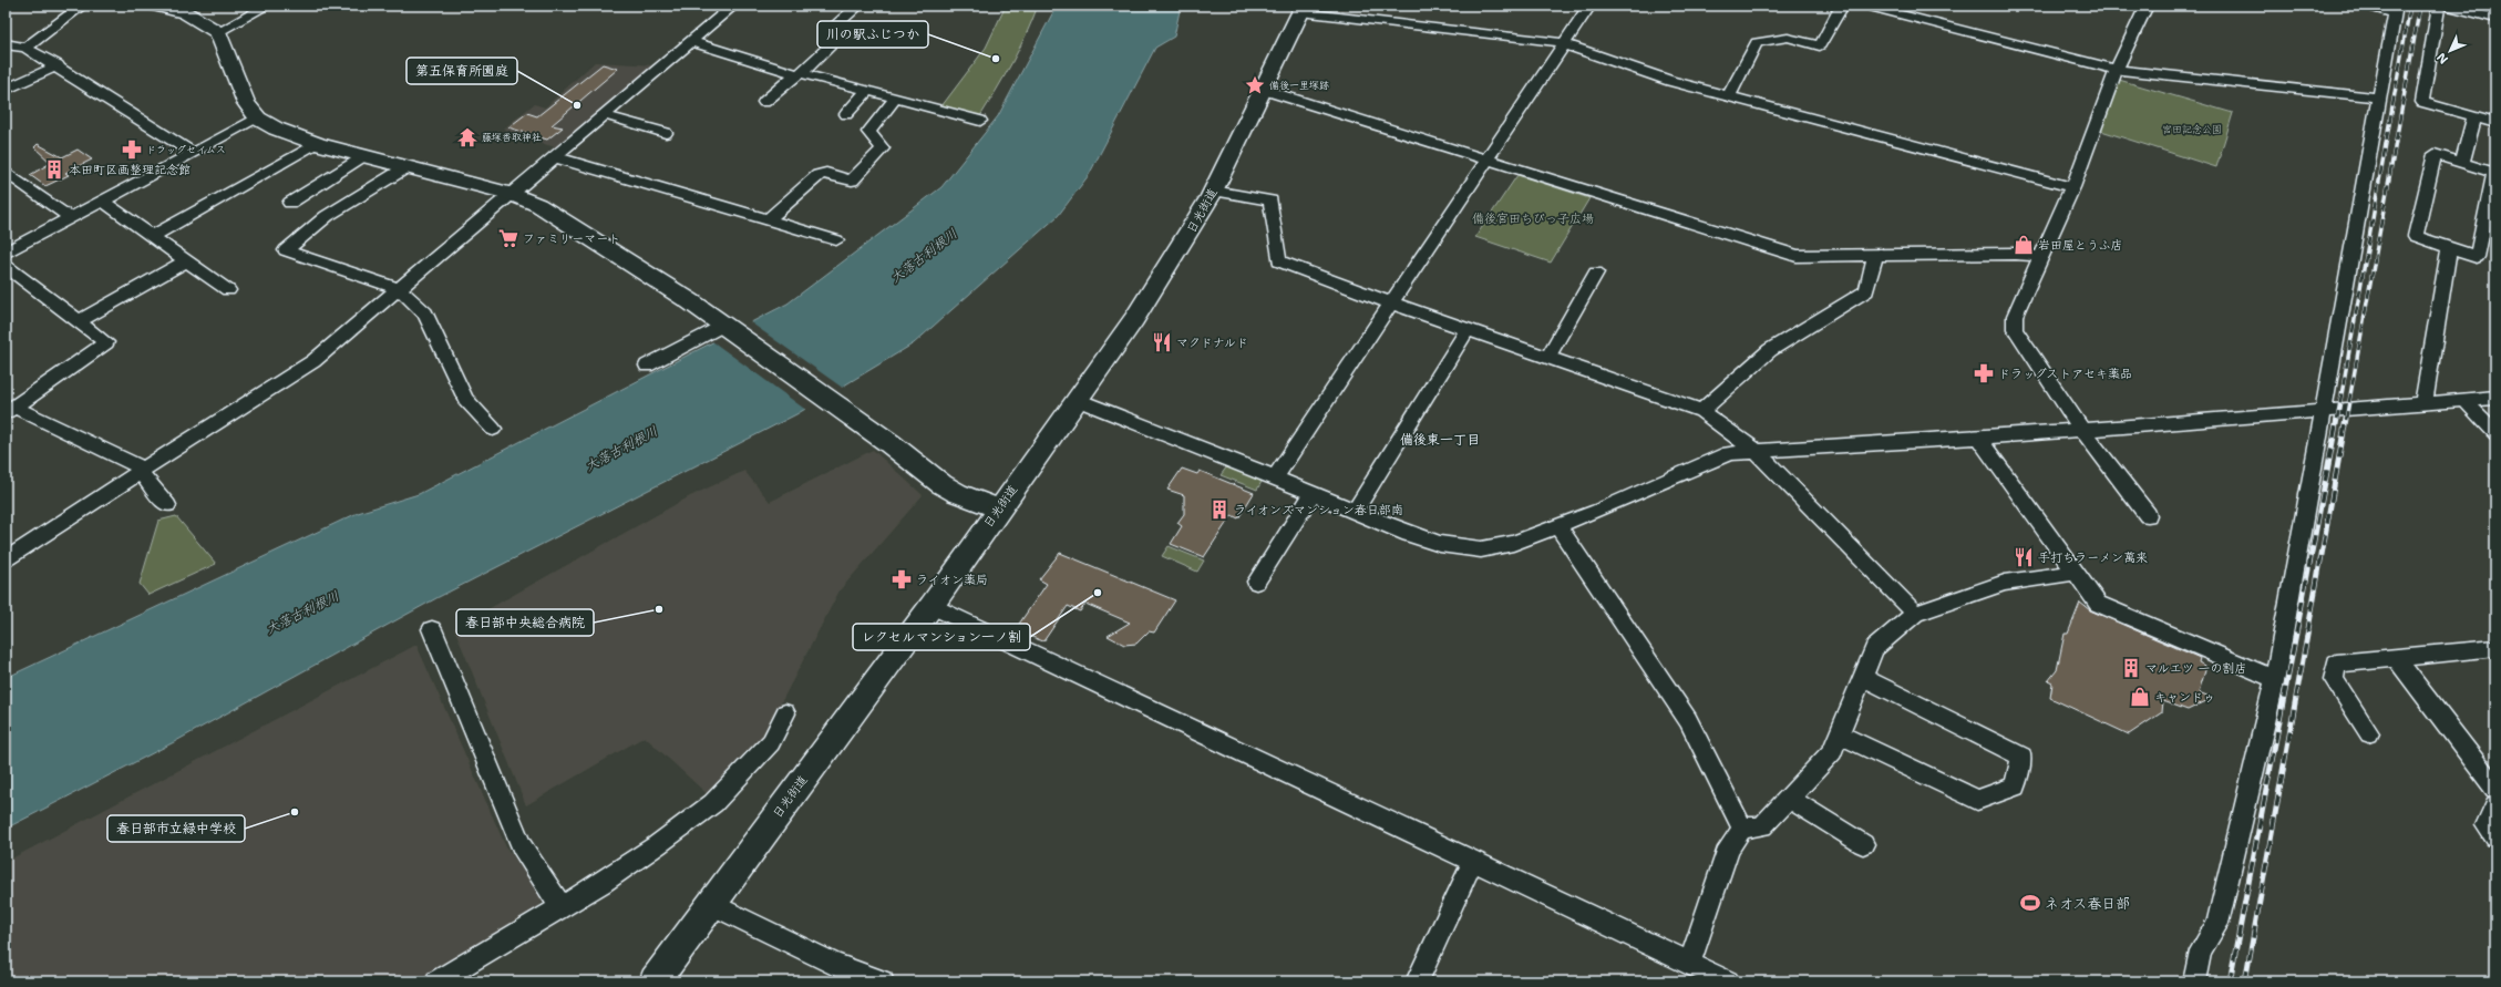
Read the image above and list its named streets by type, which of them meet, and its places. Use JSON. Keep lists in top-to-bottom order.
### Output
{
  "streets": {
    "main road": ["日光街道"]
  },
  "districts": ["備後東一丁目"],
  "water": ["大落古利根川"],
  "parks": ["宮田記念公園", "備後宮田ちびっ子広場"],
  "places": {
    "other": [
      "川の駅ふじつか",
      "第五保育所園庭",
      "レクセルマンション一ノ割",
      "春日部中央総合病院",
      "春日部市立緑中学校"
    ],
    "place": ["備後一里塚跡"],
    "temple": ["藤塚香取神社"],
    "pharmacy": ["ドラッグセイムス", "ドラッグストアセキ薬品", "ライオン薬局"],
    "building": ["本田町区画整理記念館", "ライオンズマンション春日部南", "マルエツ 一の割店"],
    "supermarket": ["ファミリーマート"],
    "shop": ["岩田屋とうふ店", "キャンドゥ"],
    "restaurant": ["マクドナルド", "手打ちラーメン萬来"],
    "sports": ["ネオス春日部"]
  },
  "north": "bottom left"
}
